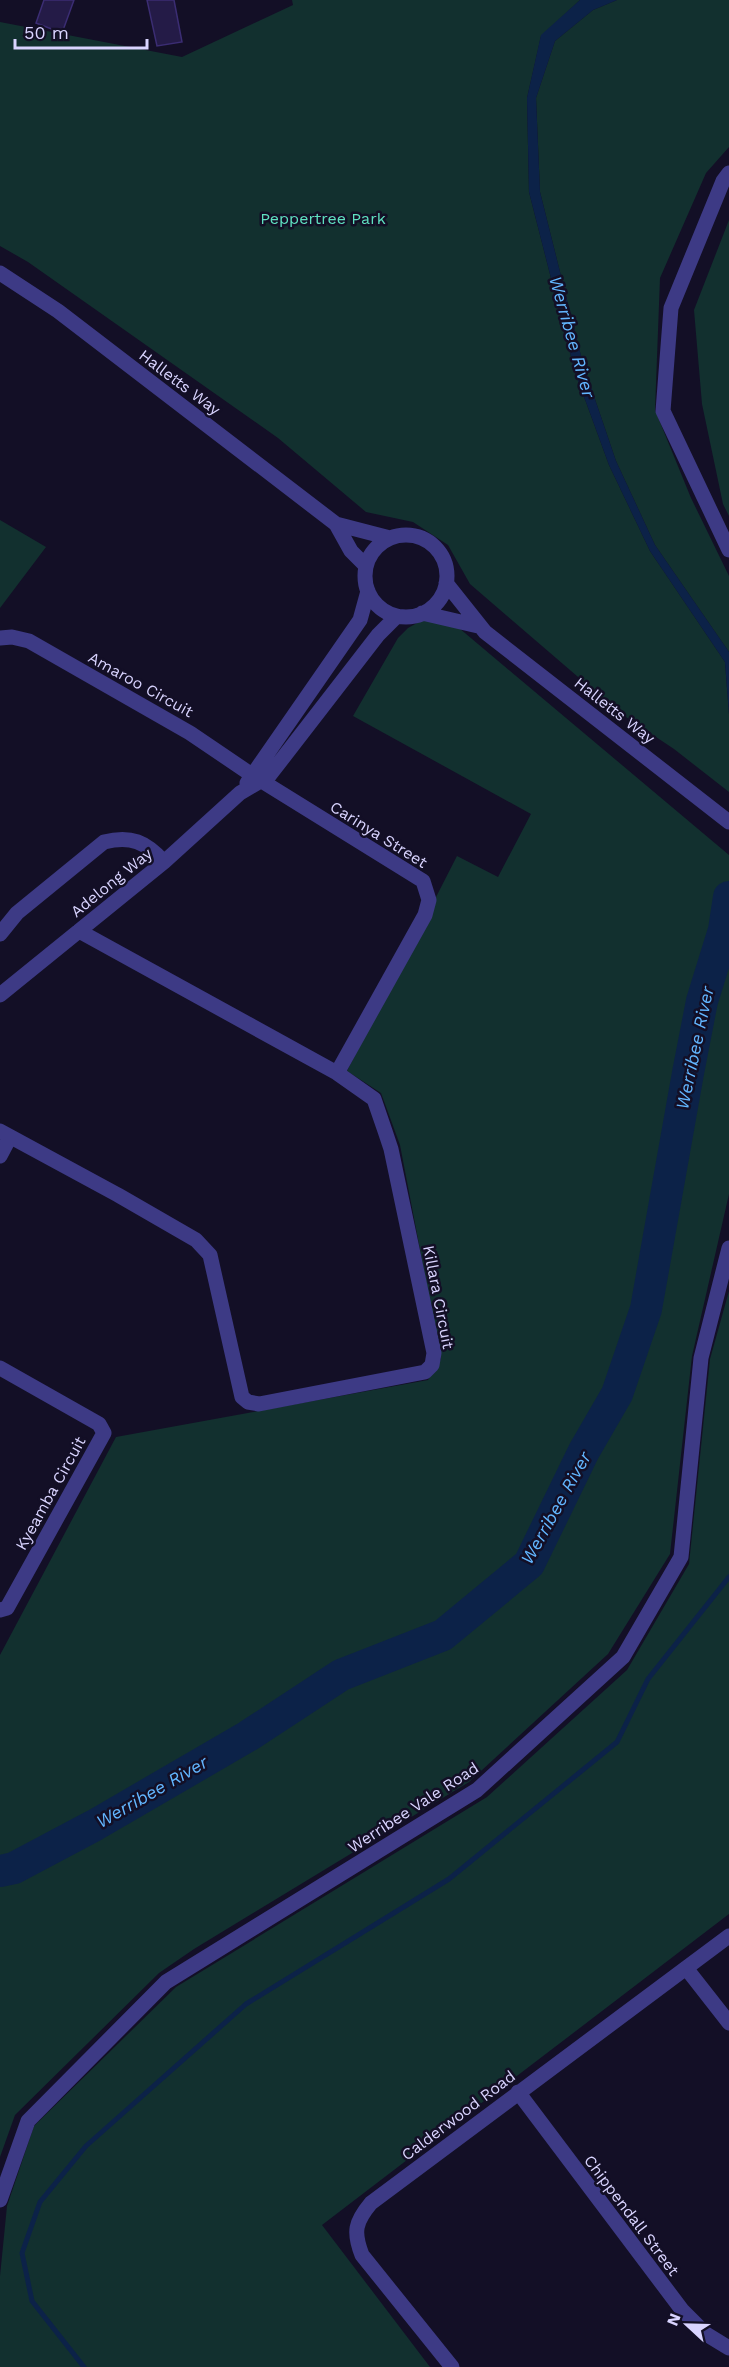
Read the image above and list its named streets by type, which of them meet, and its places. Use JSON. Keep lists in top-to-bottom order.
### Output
{
  "streets": {
    "street": [
      "Halletts Way",
      "Amaroo Circuit",
      "Carinya Street",
      "Adelong Way",
      "Killara Circuit",
      "Kyeamba Circuit",
      "Werribee Vale Road",
      "Calderwood Road",
      "Chippendall Street"
    ]
  },
  "crossings": [
    ["Halletts Way", "Adelong Way"],
    ["Amaroo Circuit", "Carinya Street"],
    ["Amaroo Circuit", "Adelong Way"],
    ["Carinya Street", "Adelong Way"],
    ["Carinya Street", "Killara Circuit"],
    ["Adelong Way", "Killara Circuit"],
    ["Calderwood Road", "Chippendall Street"]
  ],
  "water": ["Werribee River"],
  "parks": ["Peppertree Park"],
  "scale_bar": "50 m",
  "north": "left"
}
